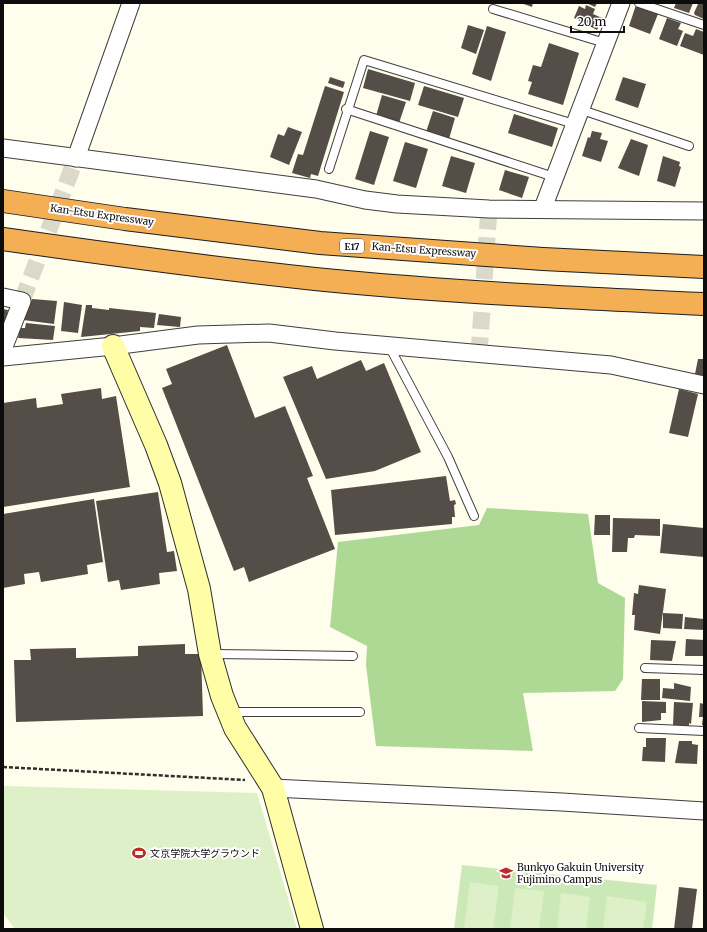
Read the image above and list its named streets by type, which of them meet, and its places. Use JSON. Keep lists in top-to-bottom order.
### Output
{
  "streets": {
    "highway": ["Kan-Etsu Expressway", "E17"]
  },
  "places": {
    "sports": ["文京学院大学グラウンド"],
    "school or university": ["Bunkyo Gakuin University Fujimino Campus"]
  },
  "scale_bar": "20 m"
}
